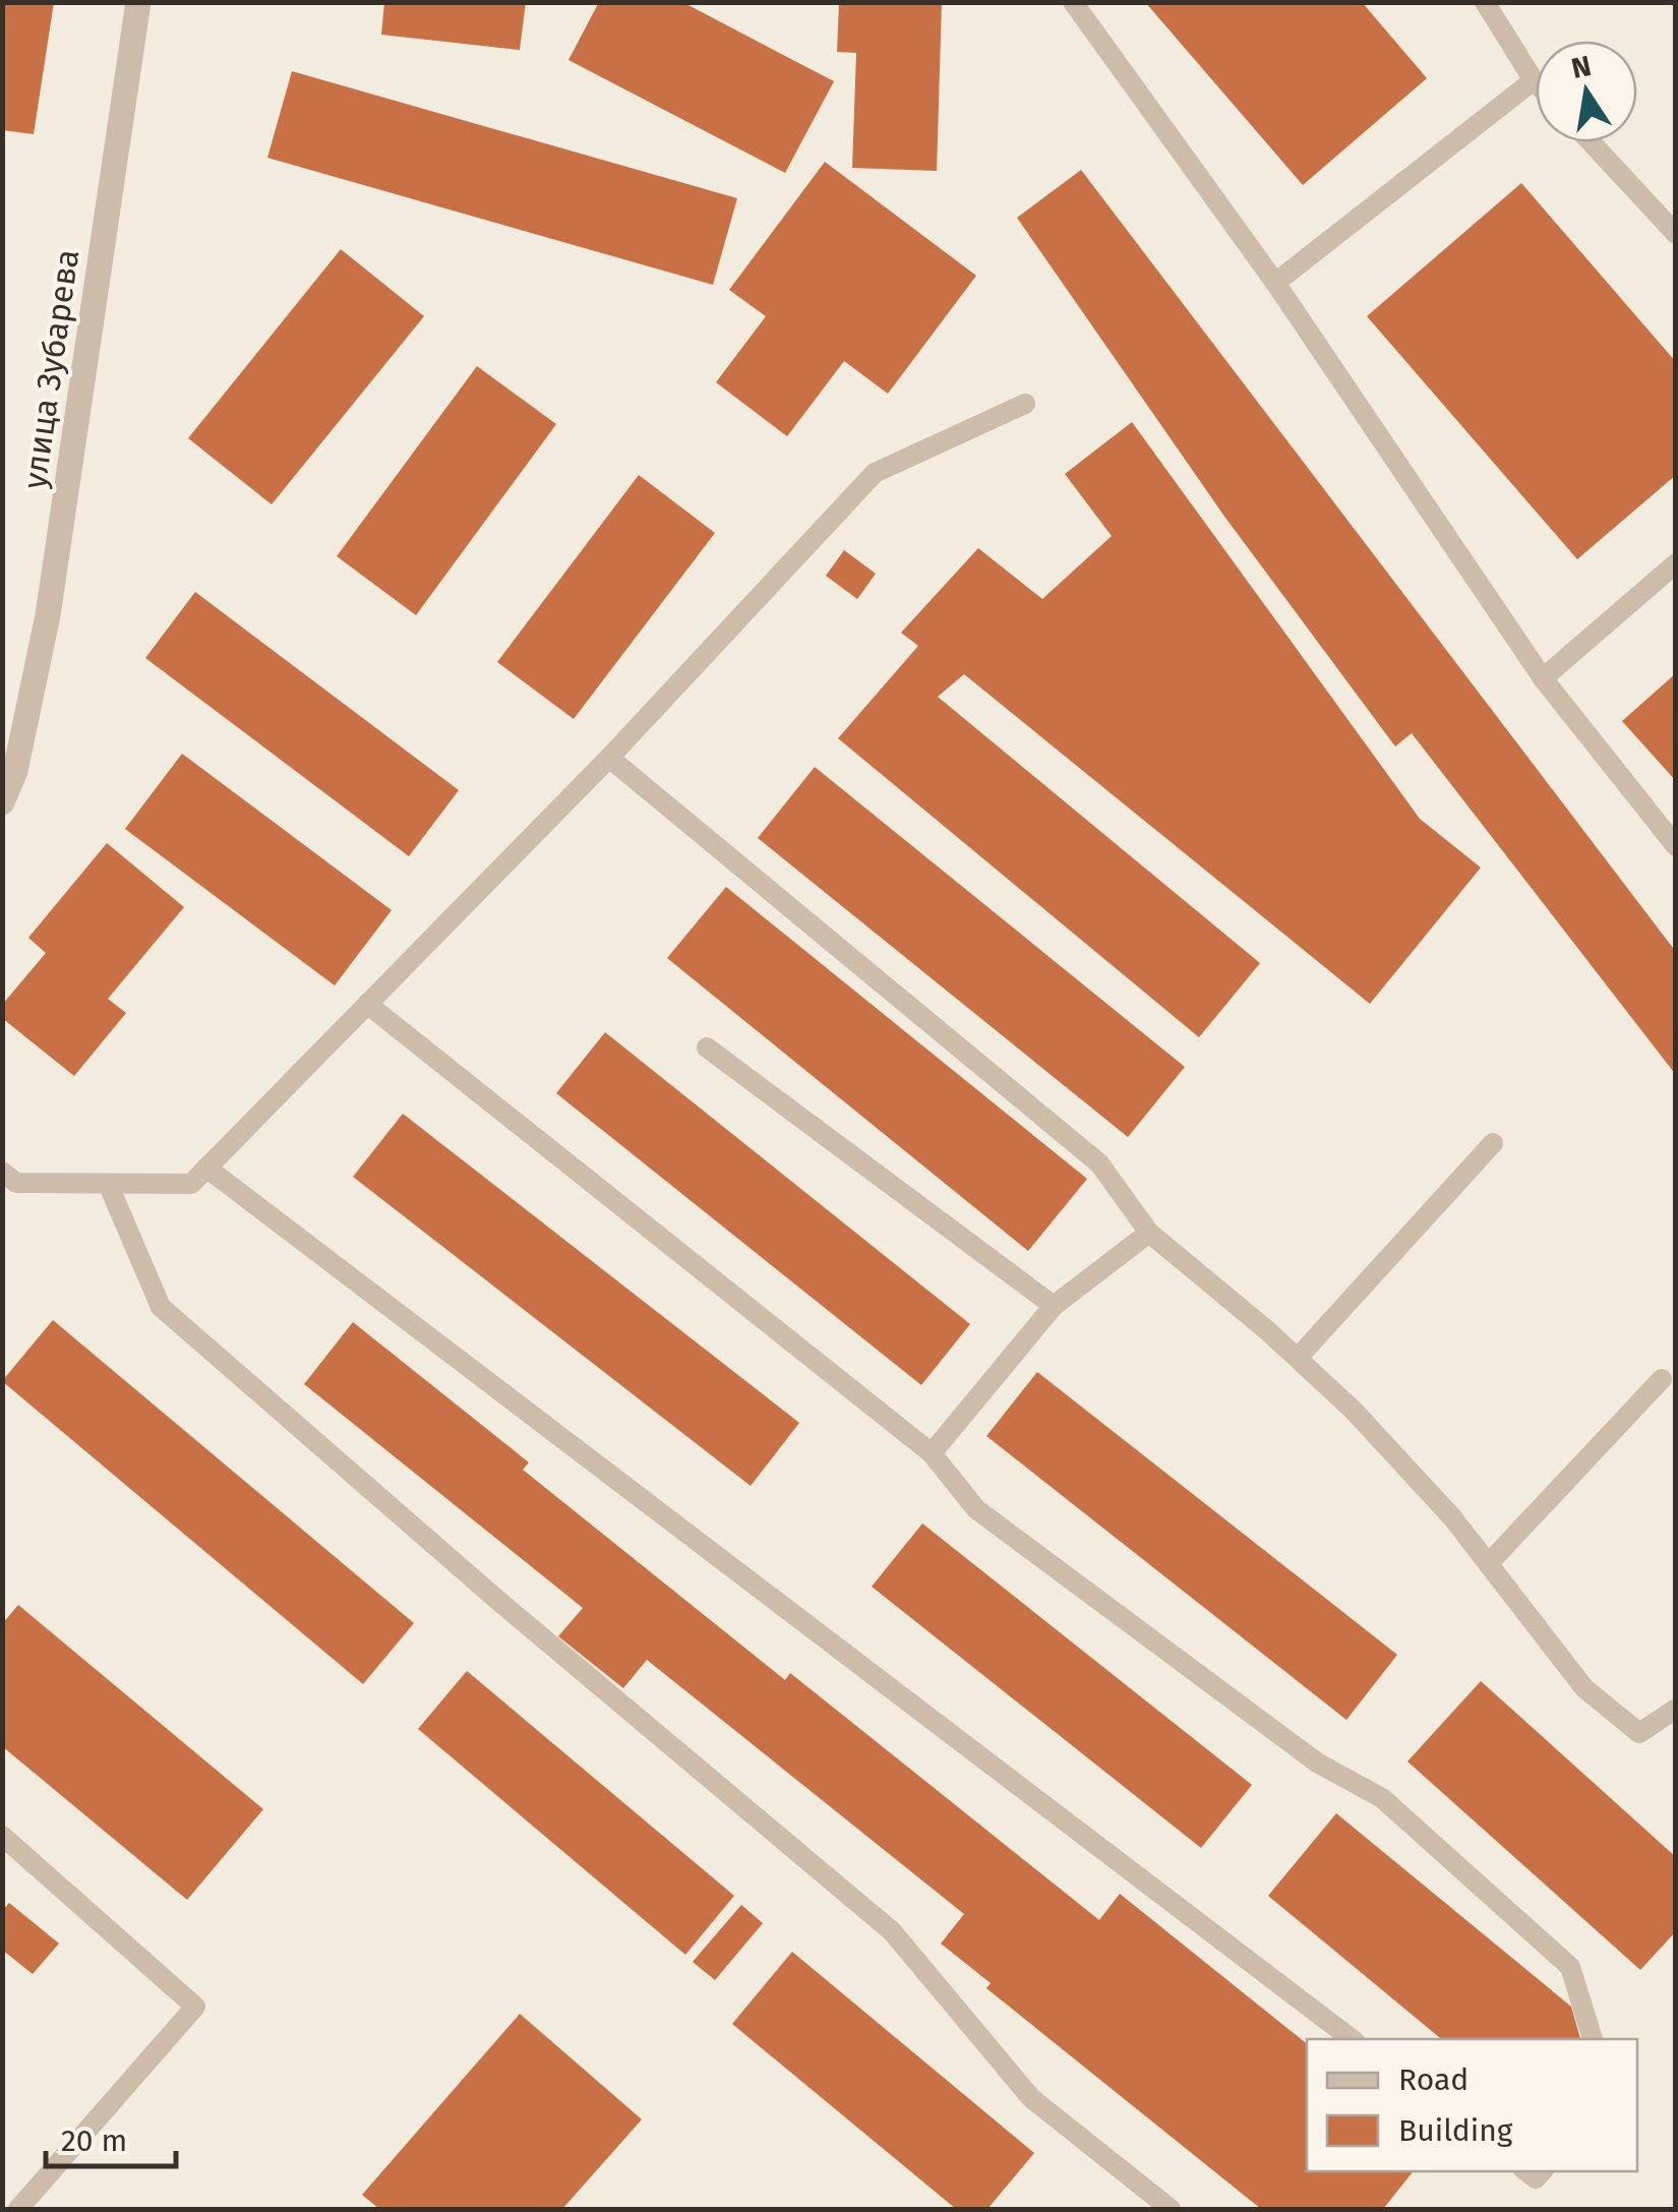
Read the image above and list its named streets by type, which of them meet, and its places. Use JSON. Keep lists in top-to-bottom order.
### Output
{
  "streets": {
    "street": ["улица Зубарева"]
  },
  "legend": ["Road", "Building"],
  "scale_bar": "20 m",
  "north": "top"
}
